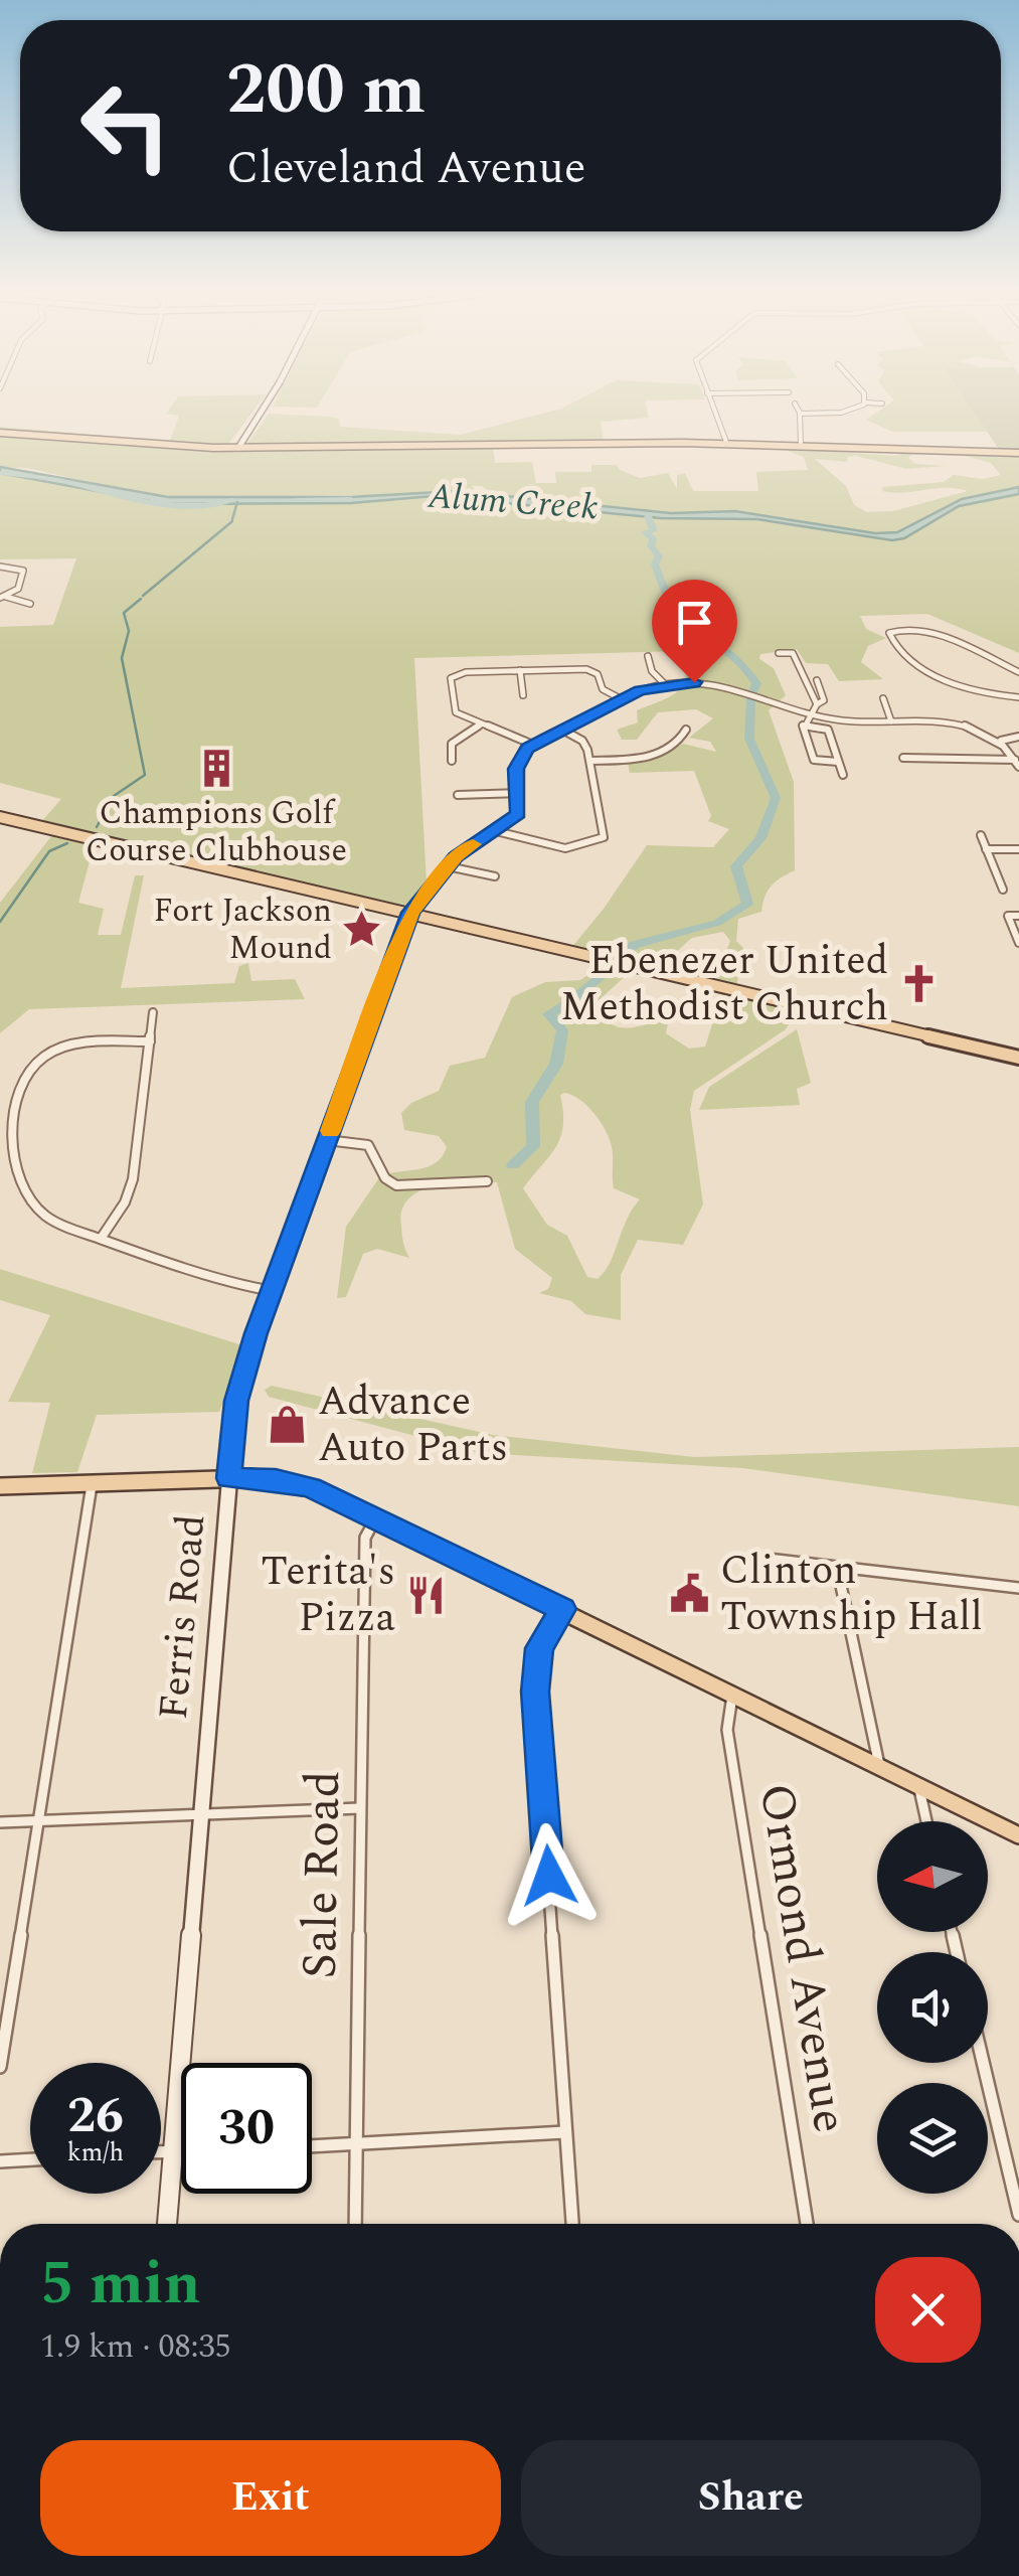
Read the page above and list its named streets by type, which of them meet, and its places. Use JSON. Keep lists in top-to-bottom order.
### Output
{
  "streets": {
    "main road": ["Ferris Road"],
    "street": ["Sale Road", "Ormond Avenue"]
  },
  "water": ["Alum Creek"],
  "places": {
    "building": ["Champions Golf Course Clubhouse"],
    "place": ["Fort Jackson Mound"],
    "church": ["Ebenezer United Methodist Church"],
    "shop": ["Advance Auto Parts"],
    "public building": ["Clinton Township Hall"],
    "restaurant": ["Terita's Pizza"]
  },
  "north": "left",
  "page": {
    "turn": ["200 m", "Cleveland Avenue"],
    "speed": "26 km/h",
    "limit": "30",
    "heading": ["5 min", "1.9 km · 08:35"],
    "buttons": ["Exit", "Share"]
  }
}
